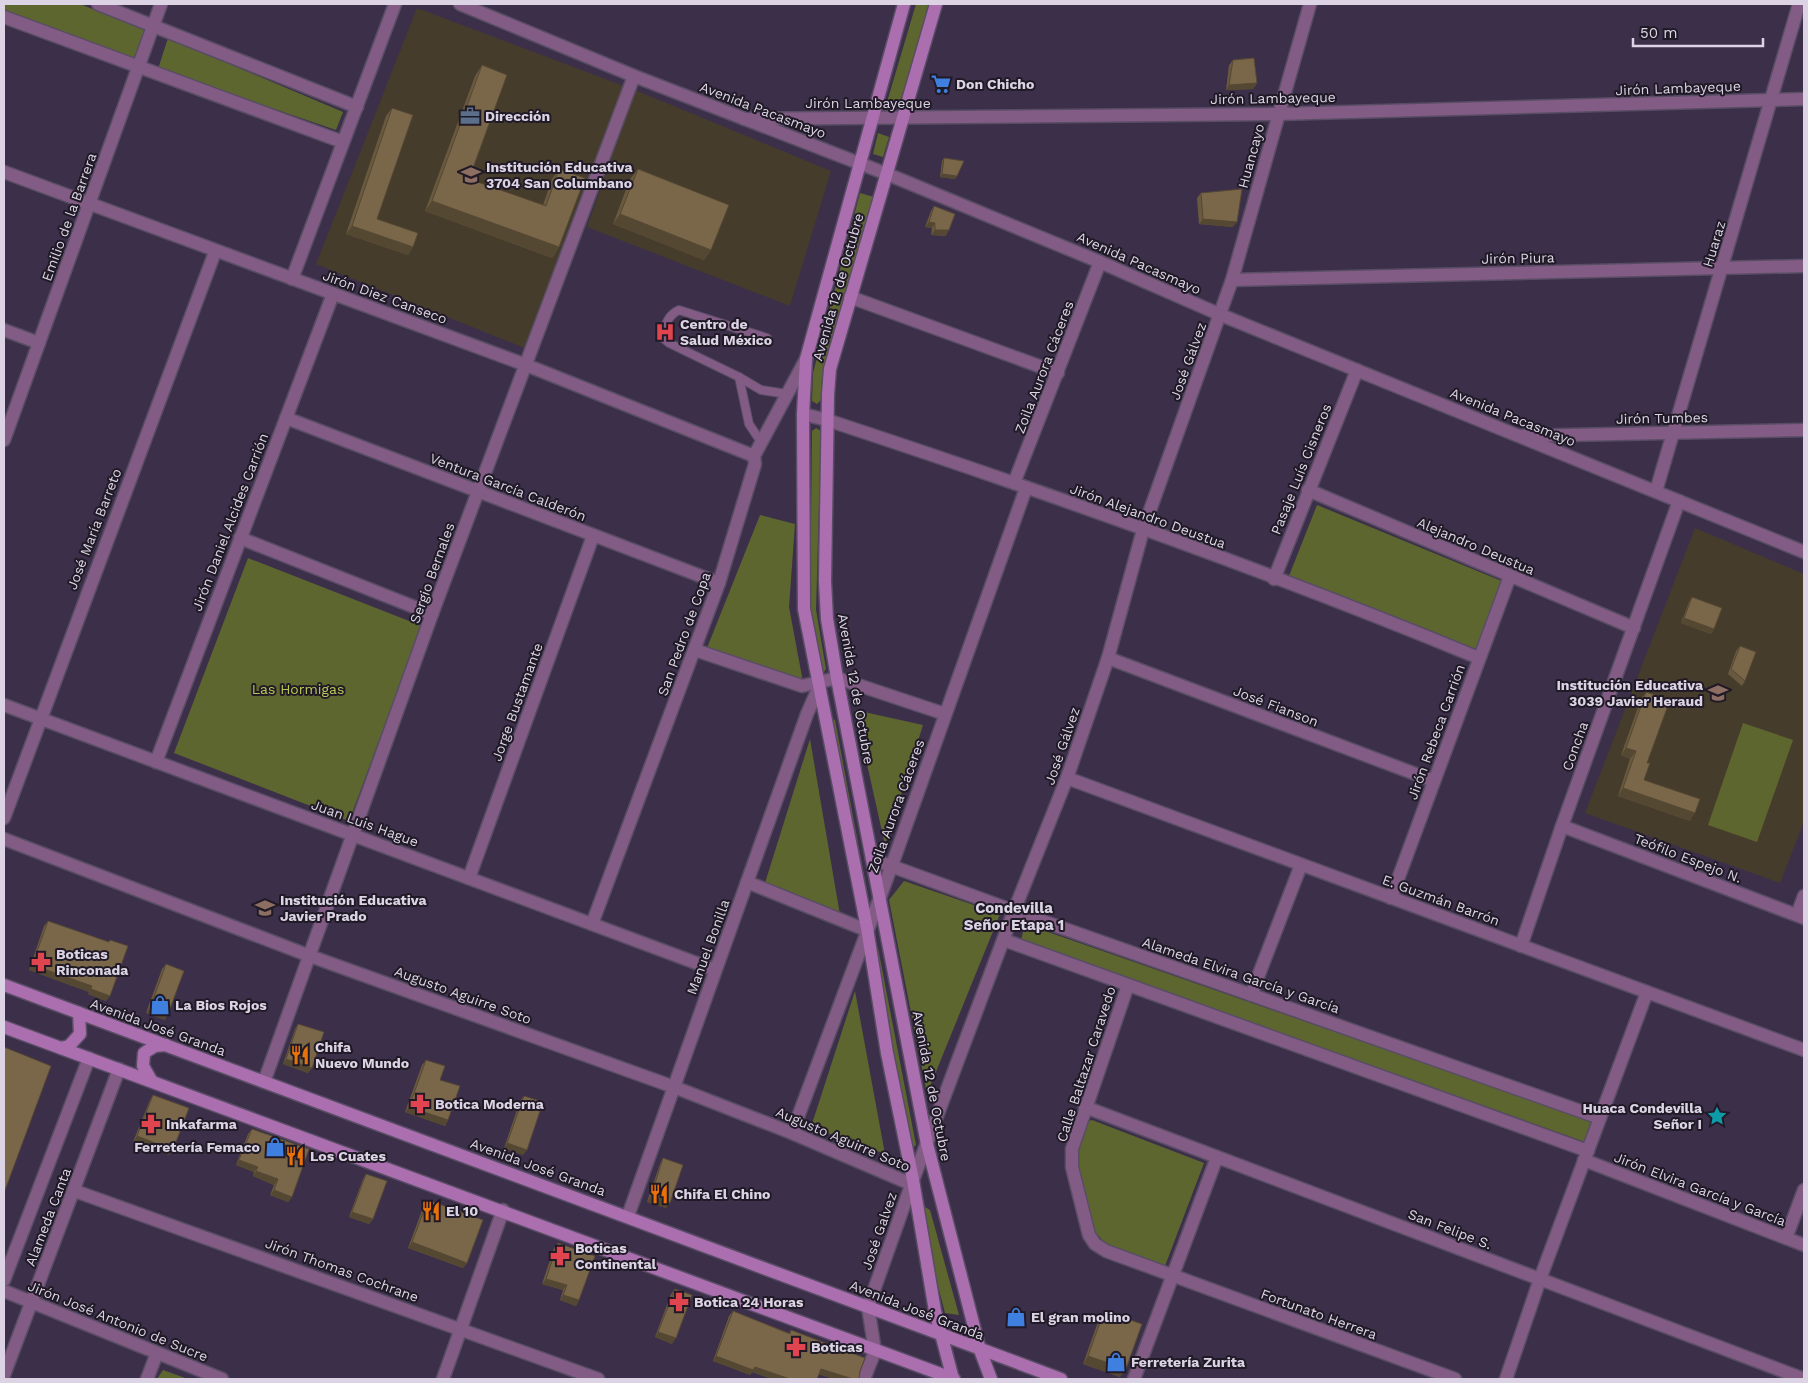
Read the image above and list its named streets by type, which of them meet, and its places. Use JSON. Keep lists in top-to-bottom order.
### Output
{
  "streets": {
    "main road": ["Avenida 12 de Octubre", "Avenida José Granda"],
    "street": [
      "Jirón Lambayeque",
      "Avenida Pacasmayo",
      "Huancayo",
      "Emilio de la Barrera",
      "Huaraz",
      "Jirón Piura",
      "Jirón Diez Canseco",
      "José Gálvez",
      "Zoila Aurora Cáceres",
      "Jirón Tumbes",
      "Pasaje Luís Cisneros",
      "Ventura García Calderón",
      "Jirón Alejandro Deustua",
      "Jirón Daniel Alcides Carrión",
      "José María Barreto",
      "Alejandro Deustua",
      "Sergio Bernales",
      "San Pedro de Copa",
      "Jorge Bustamante",
      "José Fianson",
      "Jirón Rebeca Carrión",
      "Concha",
      "Juan Luis Hague",
      "Teófilo Espejo N.",
      "E. Guzmán Barrón",
      "Manuel Bonilla",
      "Alameda Elvira García y García",
      "Augusto Aguirre Soto",
      "Calle Baltazar Caravedo",
      "Jirón Elvira García y García",
      "Alameda Canta",
      "San Felipe S.",
      "José Galvez",
      "Jirón Thomas Cochrane",
      "Fortunato Herrera",
      "Jirón José Antonio de Sucre"
    ]
  },
  "crossings": [
    ["Jirón Lambayeque", "Avenida Pacasmayo"],
    ["Jirón Lambayeque", "Huancayo"],
    ["Jirón Lambayeque", "Huaraz"],
    ["Jirón Lambayeque", "Avenida 12 de Octubre"],
    ["Avenida Pacasmayo", "Huancayo"],
    ["Avenida Pacasmayo", "Huaraz"],
    ["Avenida Pacasmayo", "Avenida 12 de Octubre"],
    ["Avenida Pacasmayo", "José Gálvez"],
    ["Avenida Pacasmayo", "Zoila Aurora Cáceres"],
    ["Avenida Pacasmayo", "Jirón Tumbes"],
    ["Avenida Pacasmayo", "Pasaje Luís Cisneros"],
    ["Avenida Pacasmayo", "Sergio Bernales"],
    ["Avenida Pacasmayo", "Concha"],
    ["Huancayo", "Jirón Piura"],
    ["Huancayo", "José Gálvez"],
    ["Emilio de la Barrera", "Jirón Diez Canseco"],
    ["Huaraz", "Jirón Piura"],
    ["Huaraz", "Jirón Tumbes"],
    ["Avenida 12 de Octubre", "José Gálvez"],
    ["Avenida 12 de Octubre", "Zoila Aurora Cáceres"],
    ["Avenida 12 de Octubre", "Jirón Alejandro Deustua"],
    ["Avenida 12 de Octubre", "San Pedro de Copa"],
    ["Avenida 12 de Octubre", "Manuel Bonilla"],
    ["Avenida 12 de Octubre", "Alameda Elvira García y García"],
    ["Avenida 12 de Octubre", "Augusto Aguirre Soto"],
    ["Avenida 12 de Octubre", "Avenida José Granda"],
    ["Avenida 12 de Octubre", "José Galvez"],
    ["Jirón Diez Canseco", "Jirón Daniel Alcides Carrión"],
    ["Jirón Diez Canseco", "José María Barreto"],
    ["Jirón Diez Canseco", "Sergio Bernales"],
    ["Jirón Diez Canseco", "San Pedro de Copa"],
    ["José Gálvez", "Jirón Alejandro Deustua"],
    ["José Gálvez", "José Fianson"],
    ["José Gálvez", "E. Guzmán Barrón"],
    ["José Gálvez", "Alameda Elvira García y García"],
    ["José Gálvez", "Augusto Aguirre Soto"],
    ["José Gálvez", "José Galvez"],
    ["Zoila Aurora Cáceres", "Jirón Alejandro Deustua"],
    ["Zoila Aurora Cáceres", "Alameda Elvira García y García"],
    ["Zoila Aurora Cáceres", "Augusto Aguirre Soto"],
    ["Pasaje Luís Cisneros", "Jirón Alejandro Deustua"],
    ["Pasaje Luís Cisneros", "Alejandro Deustua"],
    ["Ventura García Calderón", "Jirón Daniel Alcides Carrión"],
    ["Ventura García Calderón", "Sergio Bernales"],
    ["Ventura García Calderón", "San Pedro de Copa"],
    ["Ventura García Calderón", "Jorge Bustamante"],
    ["Jirón Alejandro Deustua", "Jirón Rebeca Carrión"],
    ["Jirón Daniel Alcides Carrión", "Juan Luis Hague"],
    ["José María Barreto", "Juan Luis Hague"],
    ["Alejandro Deustua", "Jirón Rebeca Carrión"],
    ["Alejandro Deustua", "Concha"],
    ["Sergio Bernales", "Juan Luis Hague"],
    ["Sergio Bernales", "Augusto Aguirre Soto"],
    ["Sergio Bernales", "Avenida José Granda"],
    ["San Pedro de Copa", "Juan Luis Hague"],
    ["Jorge Bustamante", "Juan Luis Hague"],
    ["José Fianson", "Jirón Rebeca Carrión"],
    ["Jirón Rebeca Carrión", "E. Guzmán Barrón"],
    ["Concha", "Teófilo Espejo N."],
    ["Concha", "E. Guzmán Barrón"],
    ["Juan Luis Hague", "Manuel Bonilla"],
    ["Manuel Bonilla", "Augusto Aguirre Soto"],
    ["Manuel Bonilla", "Avenida José Granda"],
    ["Augusto Aguirre Soto", "José Galvez"],
    ["Avenida José Granda", "José Galvez"],
    ["Calle Baltazar Caravedo", "San Felipe S."],
    ["Calle Baltazar Caravedo", "Fortunato Herrera"],
    ["Alameda Canta", "Jirón Thomas Cochrane"],
    ["Alameda Canta", "Jirón José Antonio de Sucre"]
  ],
  "districts": ["Condevilla Señor Etapa 1"],
  "parks": ["Las Hormigas"],
  "places": {
    "supermarket": ["Don Chicho"],
    "office": ["Dirección"],
    "school or university": ["Institución Educativa 3704 San Columbano", "Institución Educativa 3039 Javier Heraud", "Institución Educativa Javier Prado"],
    "hospital": ["Centro de Salud México"],
    "pharmacy": [
      "Boticas Rinconada",
      "Botica Moderna",
      "Inkafarma",
      "Boticas Continental",
      "Botica 24 Horas",
      "Boticas"
    ],
    "shop": [
      "La Bios Rojos",
      "Ferretería Femaco",
      "El gran molino",
      "Ferretería Zurita"
    ],
    "restaurant": [
      "Chifa Nuevo Mundo",
      "Los Cuates",
      "Chifa El Chino",
      "El 10"
    ],
    "place": ["Huaca Condevilla Señor I"]
  },
  "scale_bar": "50 m"
}
